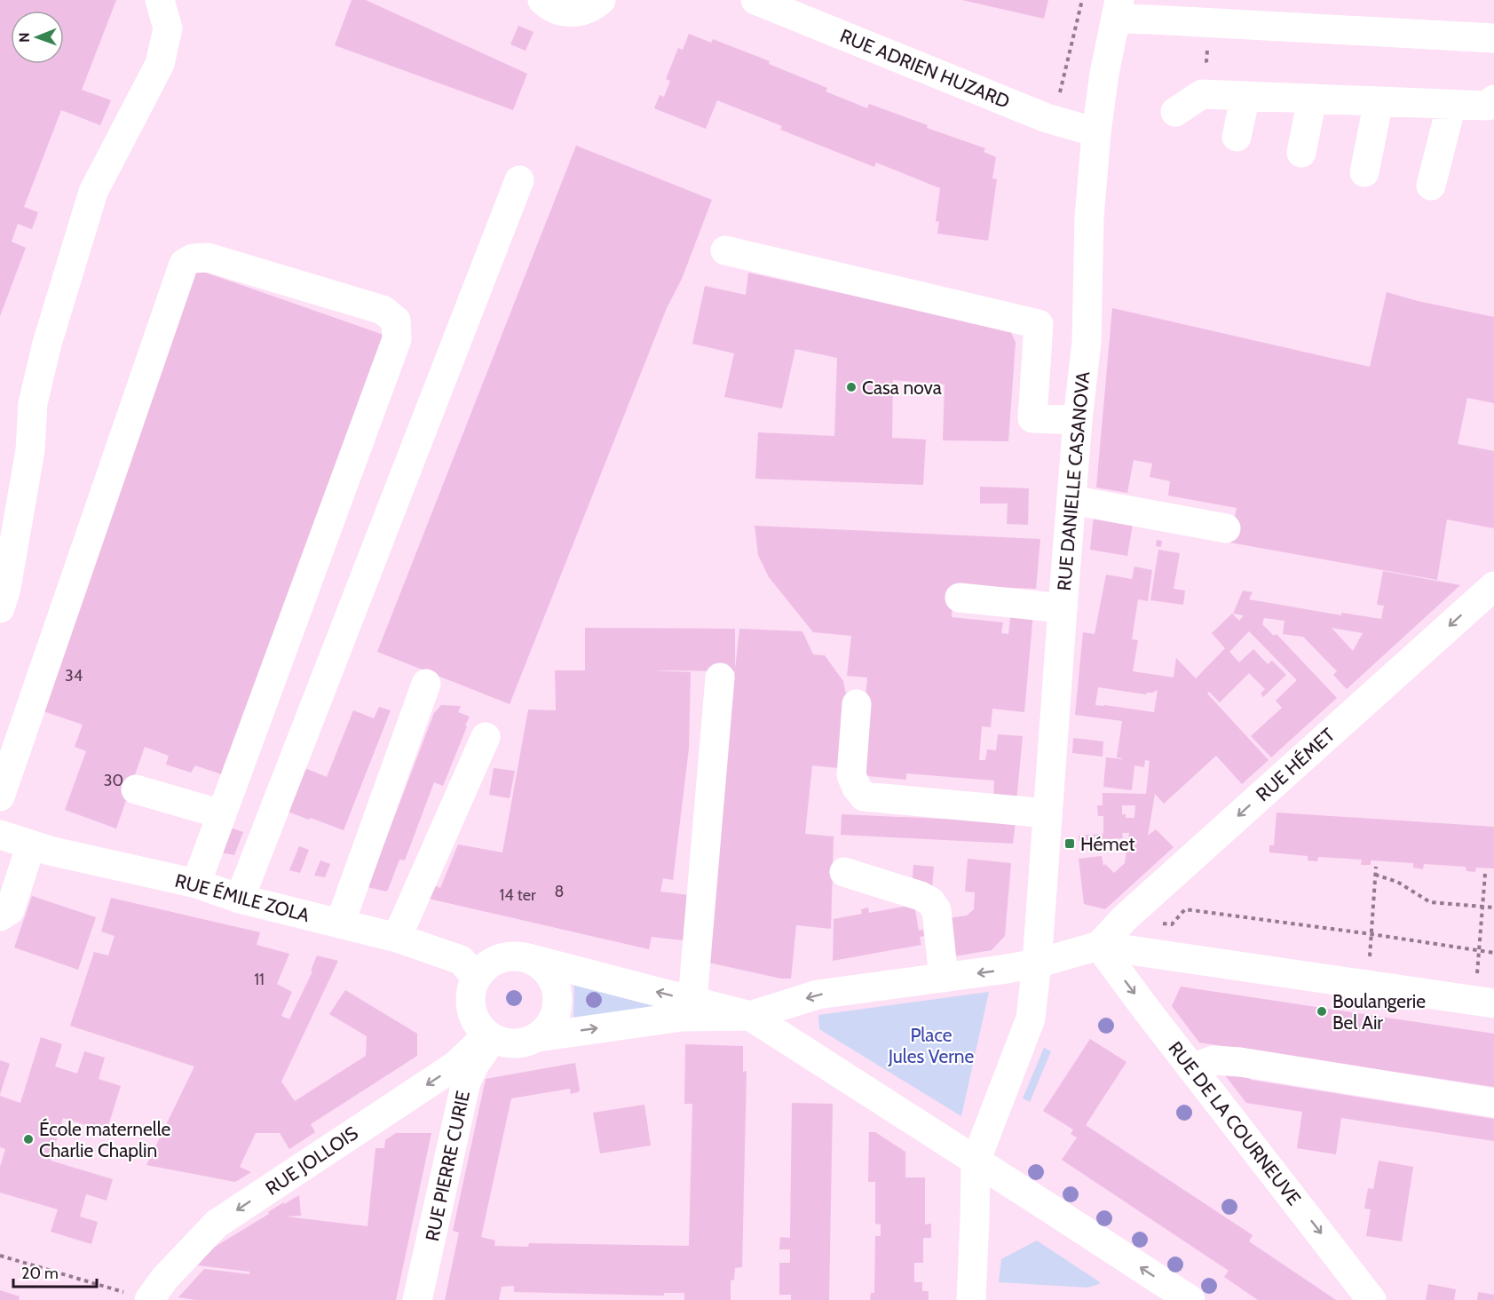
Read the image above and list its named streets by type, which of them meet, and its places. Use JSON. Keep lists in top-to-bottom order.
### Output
{
  "streets": {
    "street": [
      "RUE ADRIEN HUZARD",
      "RUE DANIELLE CASANOVA",
      "RUE HÉMET",
      "RUE ÉMILE ZOLA",
      "RUE DE LA COURNEUVE",
      "RUE JOLLOIS",
      "RUE PIERRE CURIE"
    ]
  },
  "crossings": [
    ["RUE ADRIEN HUZARD", "RUE DANIELLE CASANOVA"],
    ["RUE HÉMET", "RUE DE LA COURNEUVE"],
    ["RUE ÉMILE ZOLA", "RUE JOLLOIS"],
    ["RUE ÉMILE ZOLA", "RUE PIERRE CURIE"],
    ["RUE JOLLOIS", "RUE PIERRE CURIE"]
  ],
  "one_way": ["RUE HÉMET", "RUE JOLLOIS"],
  "parks": ["Place Jules Verne"],
  "places": {
    "other": ["Casa nova", "Boulangerie Bel Air", "École maternelle Charlie Chaplin"],
    "transit": ["Hémet"]
  },
  "house_numbers": [
    "34",
    "30",
    "8",
    "14 ter",
    "11"
  ],
  "scale_bar": "20 m",
  "north": "left"
}
